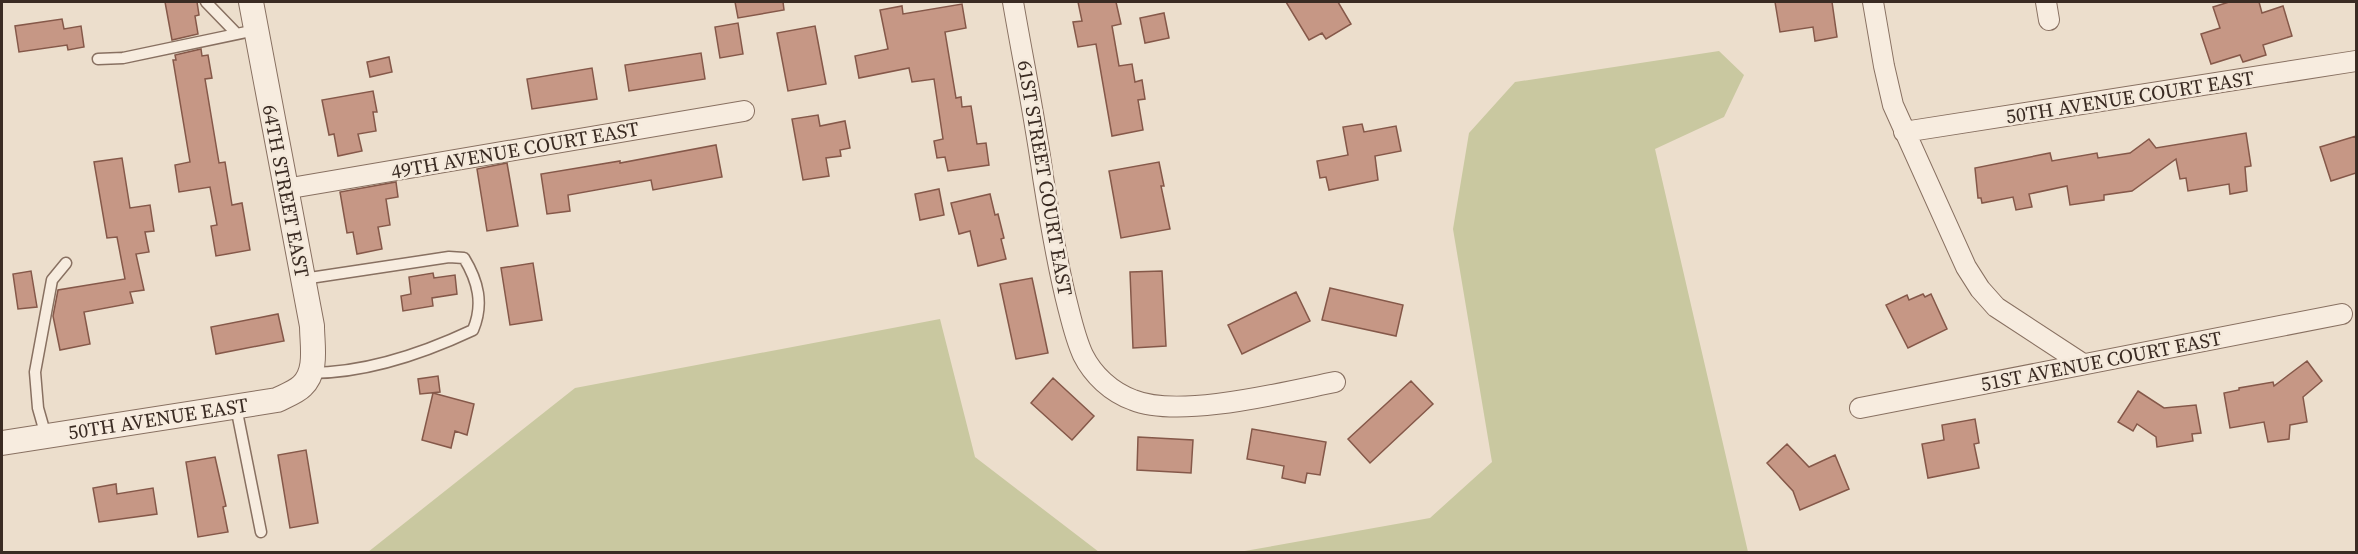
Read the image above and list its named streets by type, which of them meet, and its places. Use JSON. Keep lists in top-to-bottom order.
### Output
{
  "streets": {
    "street": [
      "50TH AVENUE COURT EAST",
      "49TH AVENUE COURT EAST",
      "61ST STREET COURT EAST",
      "64TH STREET EAST",
      "51ST AVENUE COURT EAST",
      "50TH AVENUE EAST"
    ]
  },
  "crossings": [
    ["49TH AVENUE COURT EAST", "64TH STREET EAST"],
    ["64TH STREET EAST", "50TH AVENUE EAST"]
  ]
}
